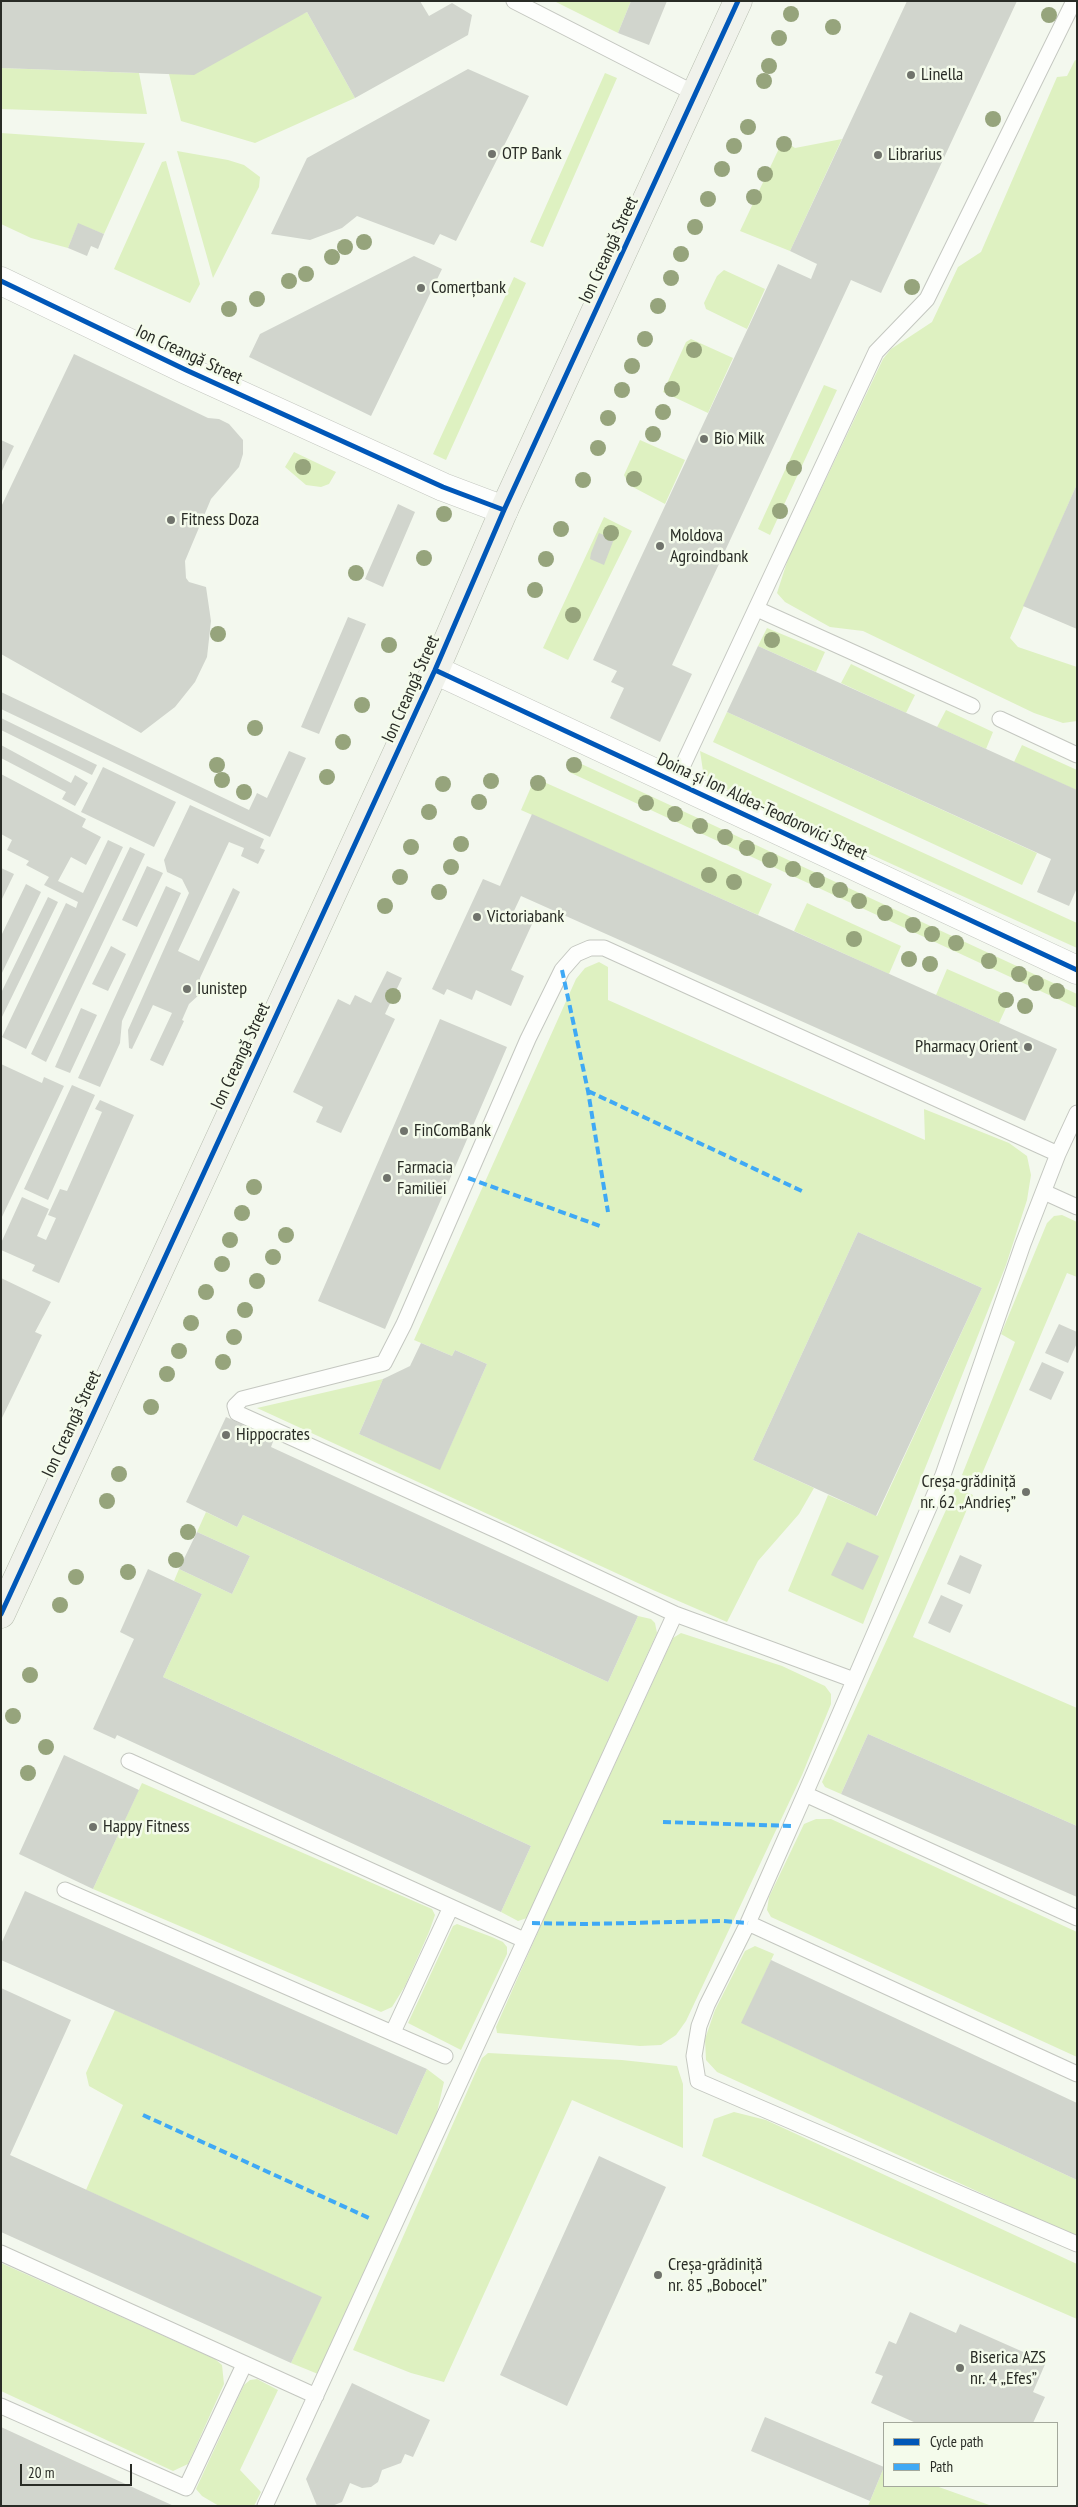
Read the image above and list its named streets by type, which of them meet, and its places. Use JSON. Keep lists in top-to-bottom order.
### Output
{
  "streets": {
    "main road": ["Ion Creangă Street"],
    "street": ["Doina și Ion Aldea-Teodorovici Street"]
  },
  "crossings": [
    ["Ion Creangă Street", "Doina și Ion Aldea-Teodorovici Street"]
  ],
  "places": [
    "Linella",
    "OTP Bank",
    "Librarius",
    "Comerțbank",
    "Bio Milk",
    "Fitness Doza",
    "Moldova Agroindbank",
    "Victoriabank",
    "Iunistep",
    "Pharmacy Orient",
    "FinComBank",
    "Farmacia Familiei",
    "Hippocrates",
    "Creșa-grădiniță nr. 62 „Andrieș”",
    "Happy Fitness",
    "Creșa-grădiniță nr. 85 „Bobocel”",
    "Biserica AZS nr. 4 „Efes”"
  ],
  "legend": ["Cycle path", "Path"],
  "scale_bar": "20 m"
}
